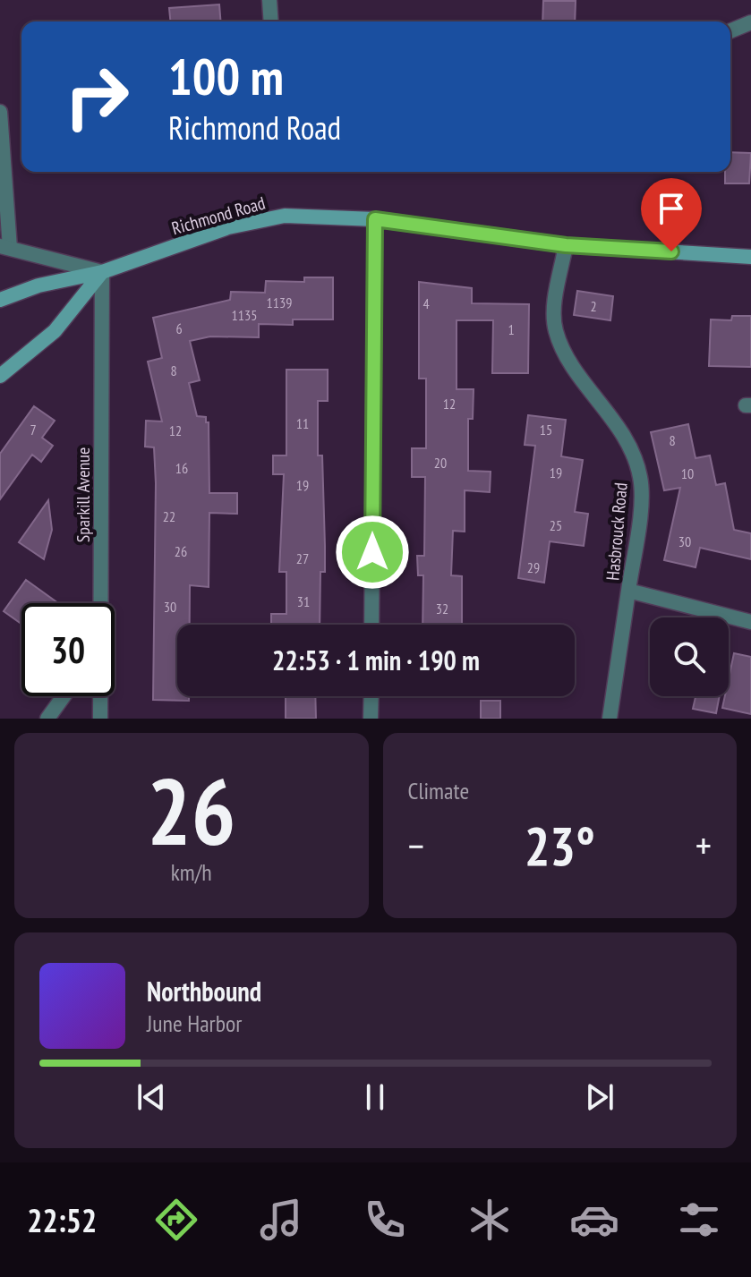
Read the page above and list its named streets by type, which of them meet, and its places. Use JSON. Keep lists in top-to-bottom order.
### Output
{
  "streets": {
    "main road": ["Richmond Road"],
    "street": ["Sparkill Avenue", "Hasbrouck Road"]
  },
  "crossings": [
    ["Richmond Road", "Sparkill Avenue"],
    ["Richmond Road", "Hasbrouck Road"]
  ],
  "house_numbers": [
    "1139",
    "4",
    "2",
    "1135",
    "6",
    "1",
    "8",
    "12",
    "11",
    "7",
    "15",
    "12",
    "8",
    "20",
    "16",
    "19",
    "10",
    "19",
    "22",
    "25",
    "30",
    "26",
    "27",
    "29",
    "31",
    "30",
    "32"
  ],
  "page": {
    "turn": ["100 m", "Richmond Road"],
    "limit": "30",
    "trip": "22:53 · 1 min · 190 m",
    "tile": [
      ["26", "km/h"],
      "Climate"
    ],
    "heat": ["−", "23°", "+"],
    "song": ["Northbound", "June Harbor"],
    "tabs": "22:52"
  }
}
